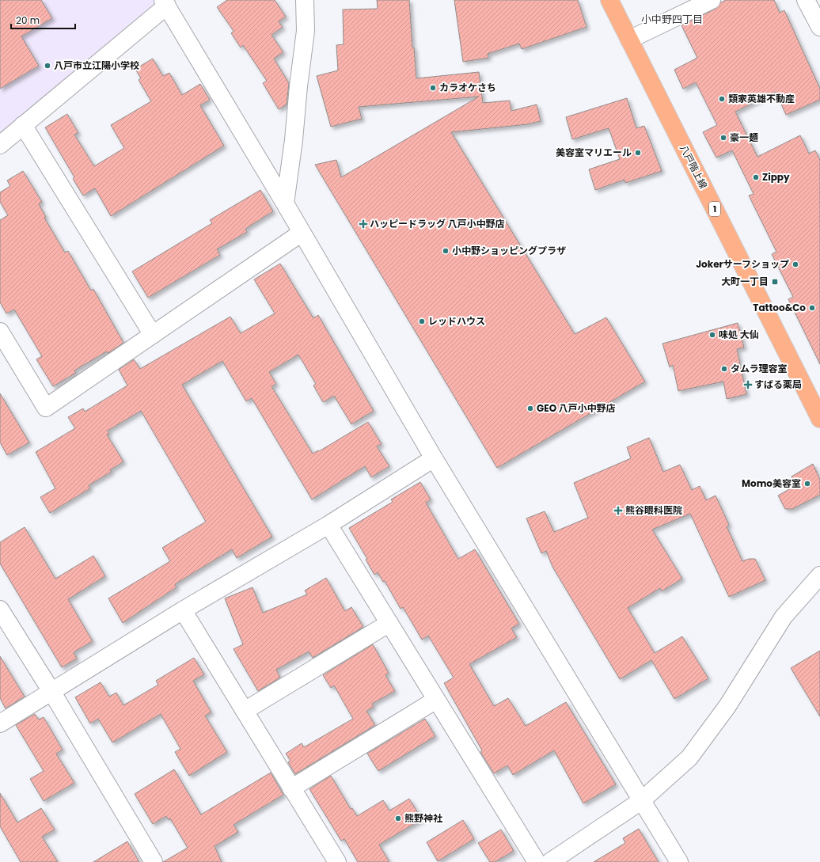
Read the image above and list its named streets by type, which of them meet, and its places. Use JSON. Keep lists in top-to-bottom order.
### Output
{
  "streets": {
    "main road": ["八戸階上線", "1"]
  },
  "districts": ["小中野四丁目"],
  "places": {
    "other": [
      "八戸市立江陽小学校",
      "カラオケさち",
      "類家英雄不動産",
      "豪一麺",
      "美容室マリエール",
      "Zippy",
      "小中野ショッピングプラザ",
      "Jokerサーフショップ",
      "Tattoo&Co",
      "レッドハウス",
      "味処 大仙",
      "タムラ理容室",
      "GEO 八戸小中野店",
      "Momo美容室",
      "熊野神社"
    ],
    "health": ["ハッピードラッグ 八戸小中野店", "すばる薬局", "熊谷眼科医院"],
    "transit": ["大町一丁目"]
  },
  "scale_bar": "20 m"
}
